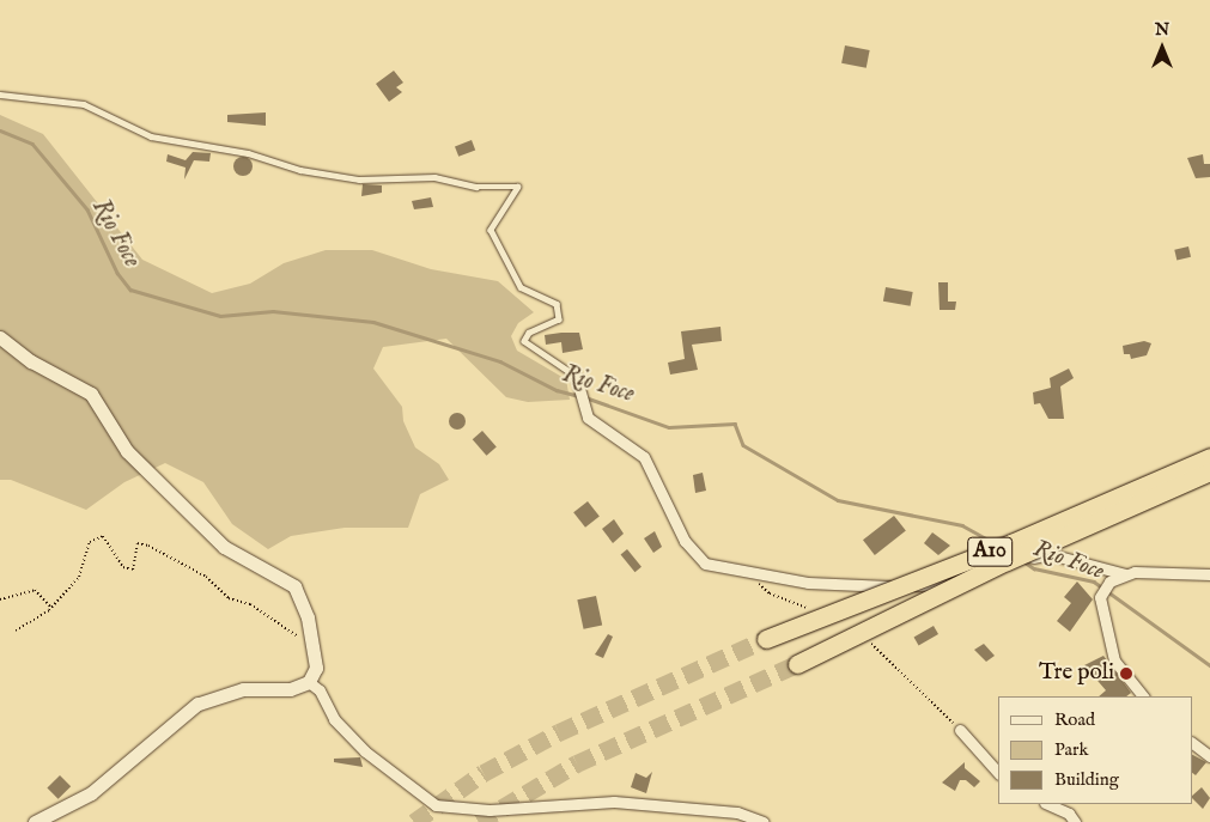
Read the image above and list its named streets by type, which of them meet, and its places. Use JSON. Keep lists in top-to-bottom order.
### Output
{
  "streets": {
    "highway": ["A10"]
  },
  "water": ["Rio Foce"],
  "places": ["Tre poli"],
  "legend": ["Road", "Park", "Building"],
  "north": "top"
}
